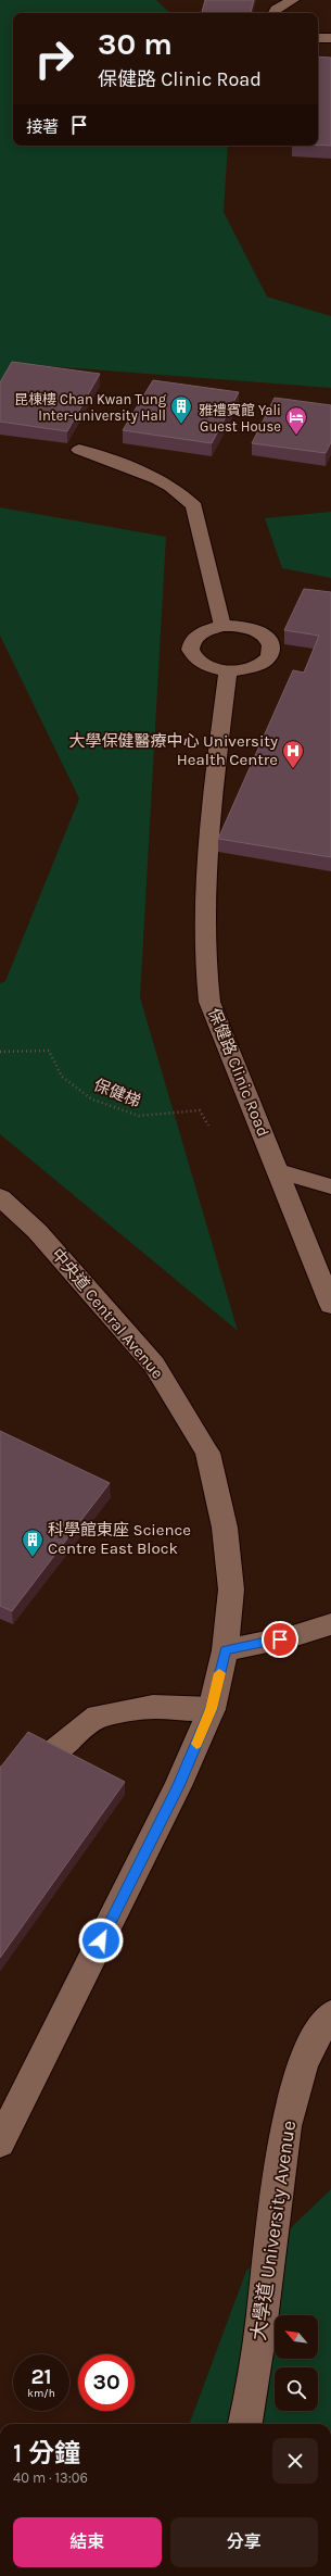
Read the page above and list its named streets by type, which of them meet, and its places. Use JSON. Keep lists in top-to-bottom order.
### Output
{
  "streets": {
    "street": ["保健路 Clinic Road", "中央道 Central Avenue", "大學道 University Avenue"],
    "path": ["保健梯"]
  },
  "places": {
    "building": ["昆棟樓 Chan Kwan Tung Inter-university Hall", "科學館東座 Science Centre East Block"],
    "hotel": ["雅禮賓館 Yali Guest House"],
    "hospital": ["大學保健醫療中心 University Health Centre"]
  },
  "north": "top left",
  "page": {
    "turn": ["30 m", "保健路 Clinic Road"],
    "then": "接著",
    "speed": "21 km/h",
    "limit": "30",
    "heading": ["1 分鐘", "40 m · 13:06"],
    "buttons": ["結束", "分享"]
  }
}
